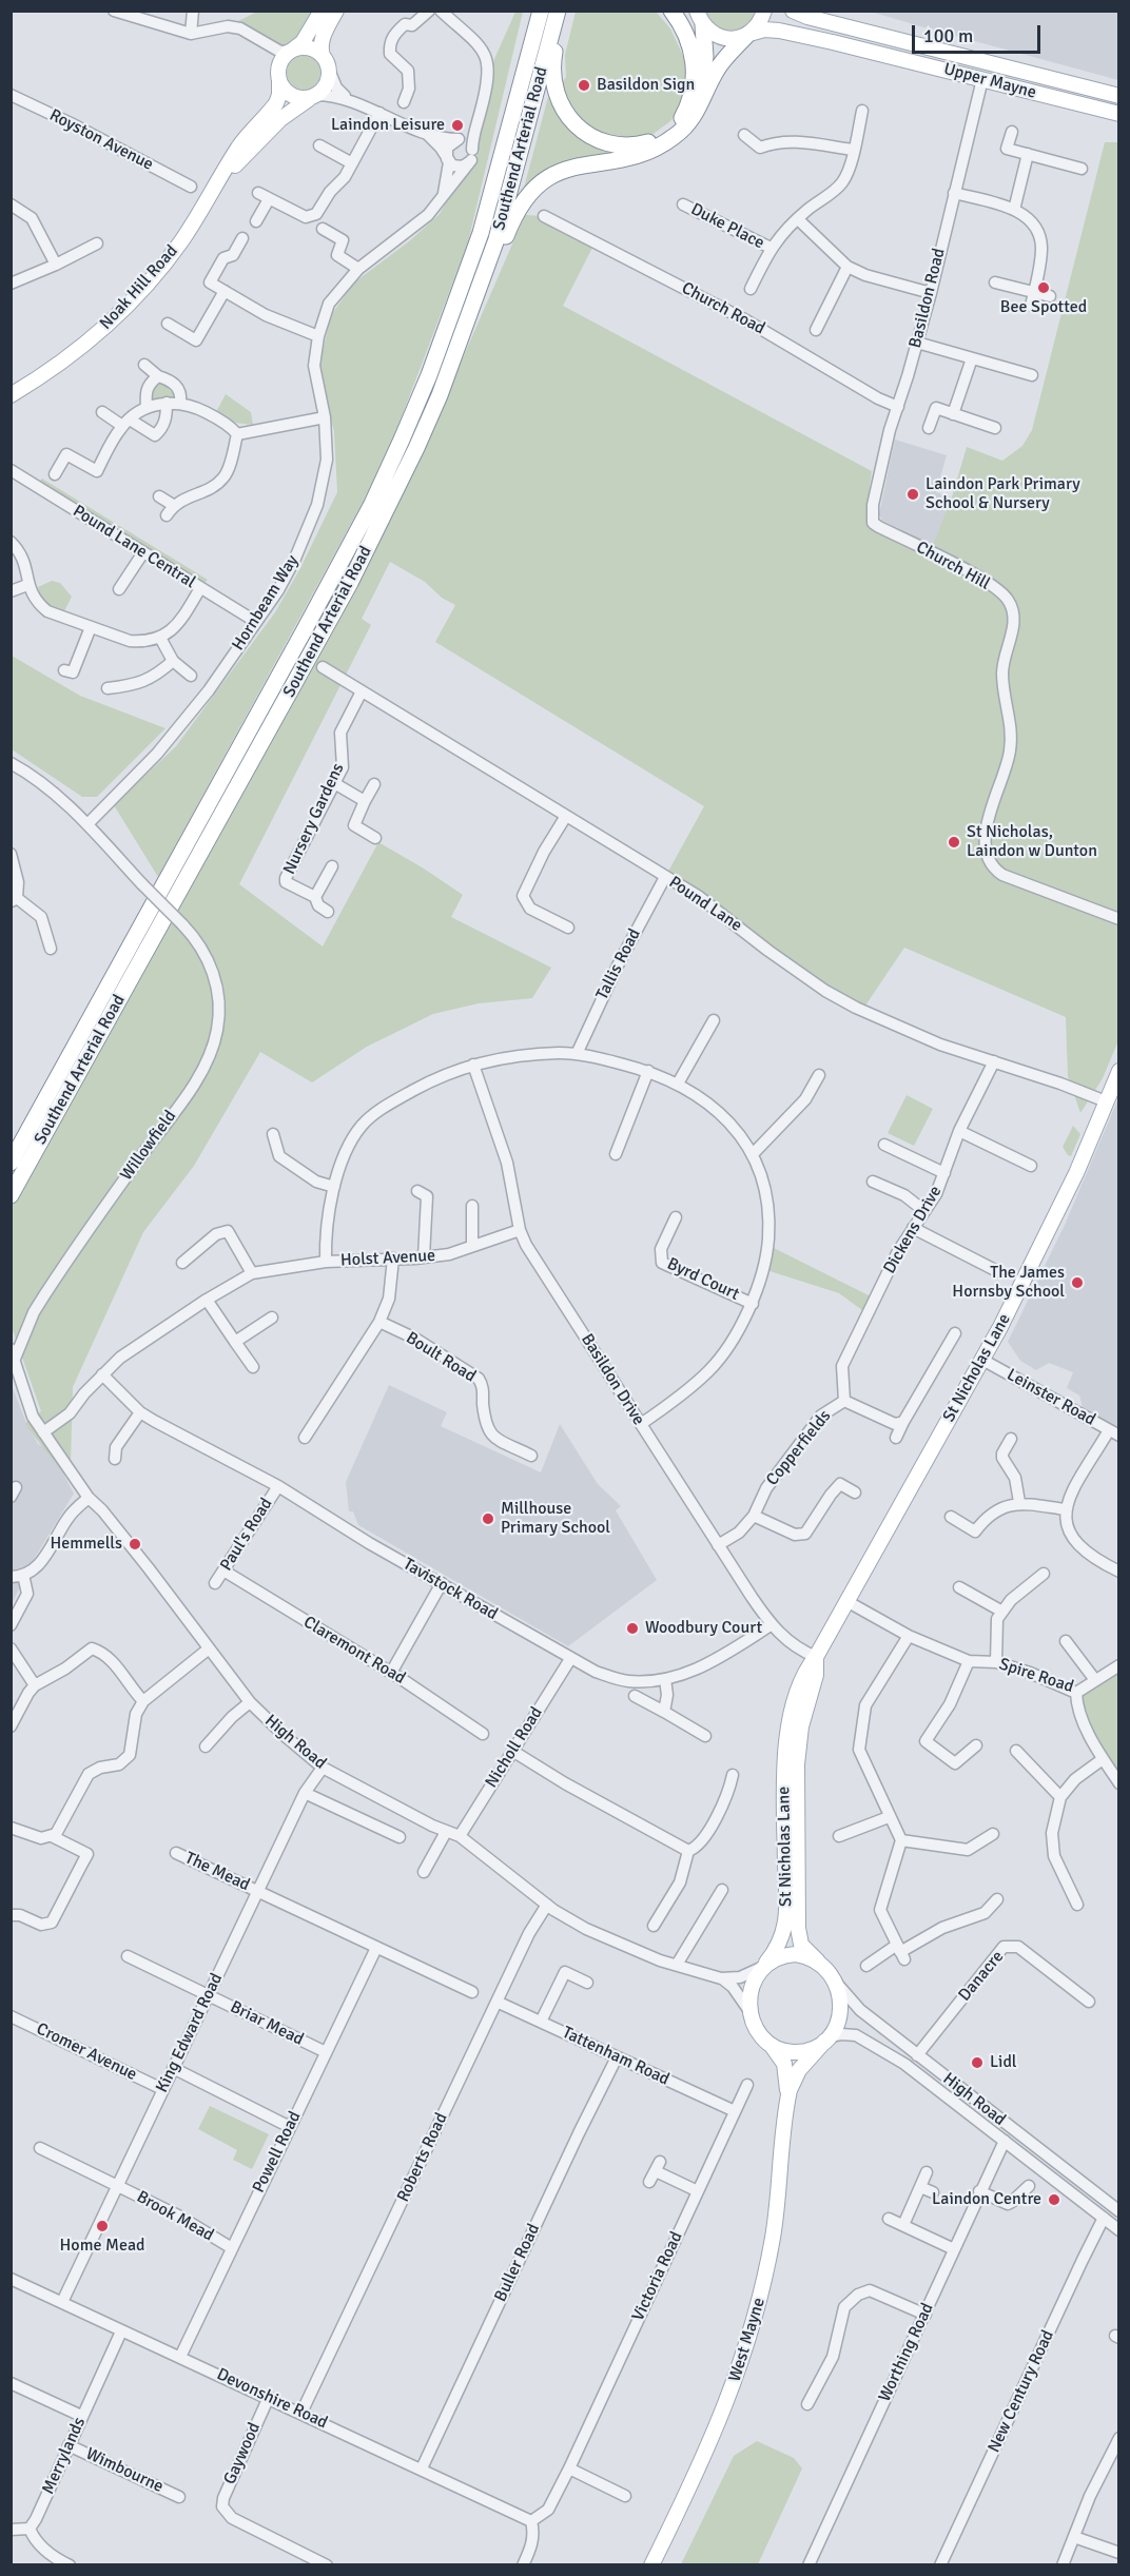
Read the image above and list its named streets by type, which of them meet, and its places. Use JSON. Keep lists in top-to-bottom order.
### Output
{
  "streets": {
    "highway": ["Southend Arterial Road"],
    "main road": [
      "Upper Mayne",
      "Noak Hill Road",
      "St Nicholas Lane",
      "West Mayne"
    ],
    "street": [
      "Royston Avenue",
      "Duke Place",
      "Basildon Road",
      "Church Road",
      "Pound Lane Central",
      "Church Hill",
      "Hornbeam Way",
      "Nursery Gardens",
      "Pound Lane",
      "Tallis Road",
      "Willowfield",
      "Dickens Drive",
      "Holst Avenue",
      "Byrd Court",
      "Boult Road",
      "Basildon Drive",
      "Leinster Road",
      "Copperfields",
      "Paul's Road",
      "Tavistock Road",
      "Claremont Road",
      "Spire Road",
      "High Road",
      "Nicholl Road",
      "The Mead",
      "Danacre",
      "Briar Mead",
      "King Edward Road",
      "Cromer Avenue",
      "Tattenham Road",
      "Powell Road",
      "Roberts Road",
      "Brook Mead",
      "Buller Road",
      "Victoria Road",
      "Worthing Road",
      "New Century Road",
      "Devonshire Road",
      "Gaywood",
      "Merrylands",
      "Wimbourne"
    ]
  },
  "crossings": [
    ["Upper Mayne", "Basildon Road"],
    ["Basildon Road", "Church Road"],
    ["Basildon Road", "Church Hill"],
    ["Pound Lane Central", "Hornbeam Way"],
    ["Hornbeam Way", "Willowfield"],
    ["Nursery Gardens", "Pound Lane"],
    ["Pound Lane", "Tallis Road"],
    ["Pound Lane", "Dickens Drive"],
    ["Pound Lane", "St Nicholas Lane"],
    ["Willowfield", "High Road"],
    ["Dickens Drive", "Copperfields"],
    ["Holst Avenue", "Basildon Drive"],
    ["Holst Avenue", "Tavistock Road"],
    ["Holst Avenue", "High Road"],
    ["St Nicholas Lane", "Basildon Drive"],
    ["St Nicholas Lane", "Leinster Road"],
    ["St Nicholas Lane", "Spire Road"],
    ["St Nicholas Lane", "High Road"],
    ["St Nicholas Lane", "West Mayne"],
    ["Basildon Drive", "Copperfields"],
    ["Basildon Drive", "Tavistock Road"],
    ["Paul's Road", "Tavistock Road"],
    ["Paul's Road", "Claremont Road"],
    ["Tavistock Road", "Nicholl Road"],
    ["High Road", "Nicholl Road"],
    ["High Road", "Danacre"],
    ["High Road", "King Edward Road"],
    ["High Road", "Roberts Road"],
    ["High Road", "West Mayne"],
    ["High Road", "Worthing Road"],
    ["High Road", "New Century Road"],
    ["The Mead", "King Edward Road"],
    ["Briar Mead", "King Edward Road"],
    ["Briar Mead", "Powell Road"],
    ["King Edward Road", "Cromer Avenue"],
    ["King Edward Road", "Brook Mead"],
    ["King Edward Road", "Devonshire Road"],
    ["Tattenham Road", "Roberts Road"],
    ["Tattenham Road", "Buller Road"],
    ["Tattenham Road", "Victoria Road"],
    ["Powell Road", "Brook Mead"],
    ["Powell Road", "Devonshire Road"],
    ["Roberts Road", "Devonshire Road"],
    ["Buller Road", "Devonshire Road"],
    ["Victoria Road", "Devonshire Road"],
    ["Devonshire Road", "Gaywood"],
    ["Devonshire Road", "Merrylands"],
    ["Merrylands", "Wimbourne"]
  ],
  "places": [
    "Basildon Sign",
    "Laindon Leisure",
    "Bee Spotted",
    "Laindon Park Primary School & Nursery",
    "St Nicholas, Laindon w Dunton",
    "The James Hornsby School",
    "Millhouse Primary School",
    "Hemmells",
    "Woodbury Court",
    "Lidl",
    "Laindon Centre",
    "Home Mead"
  ],
  "scale_bar": "100 m"
}
